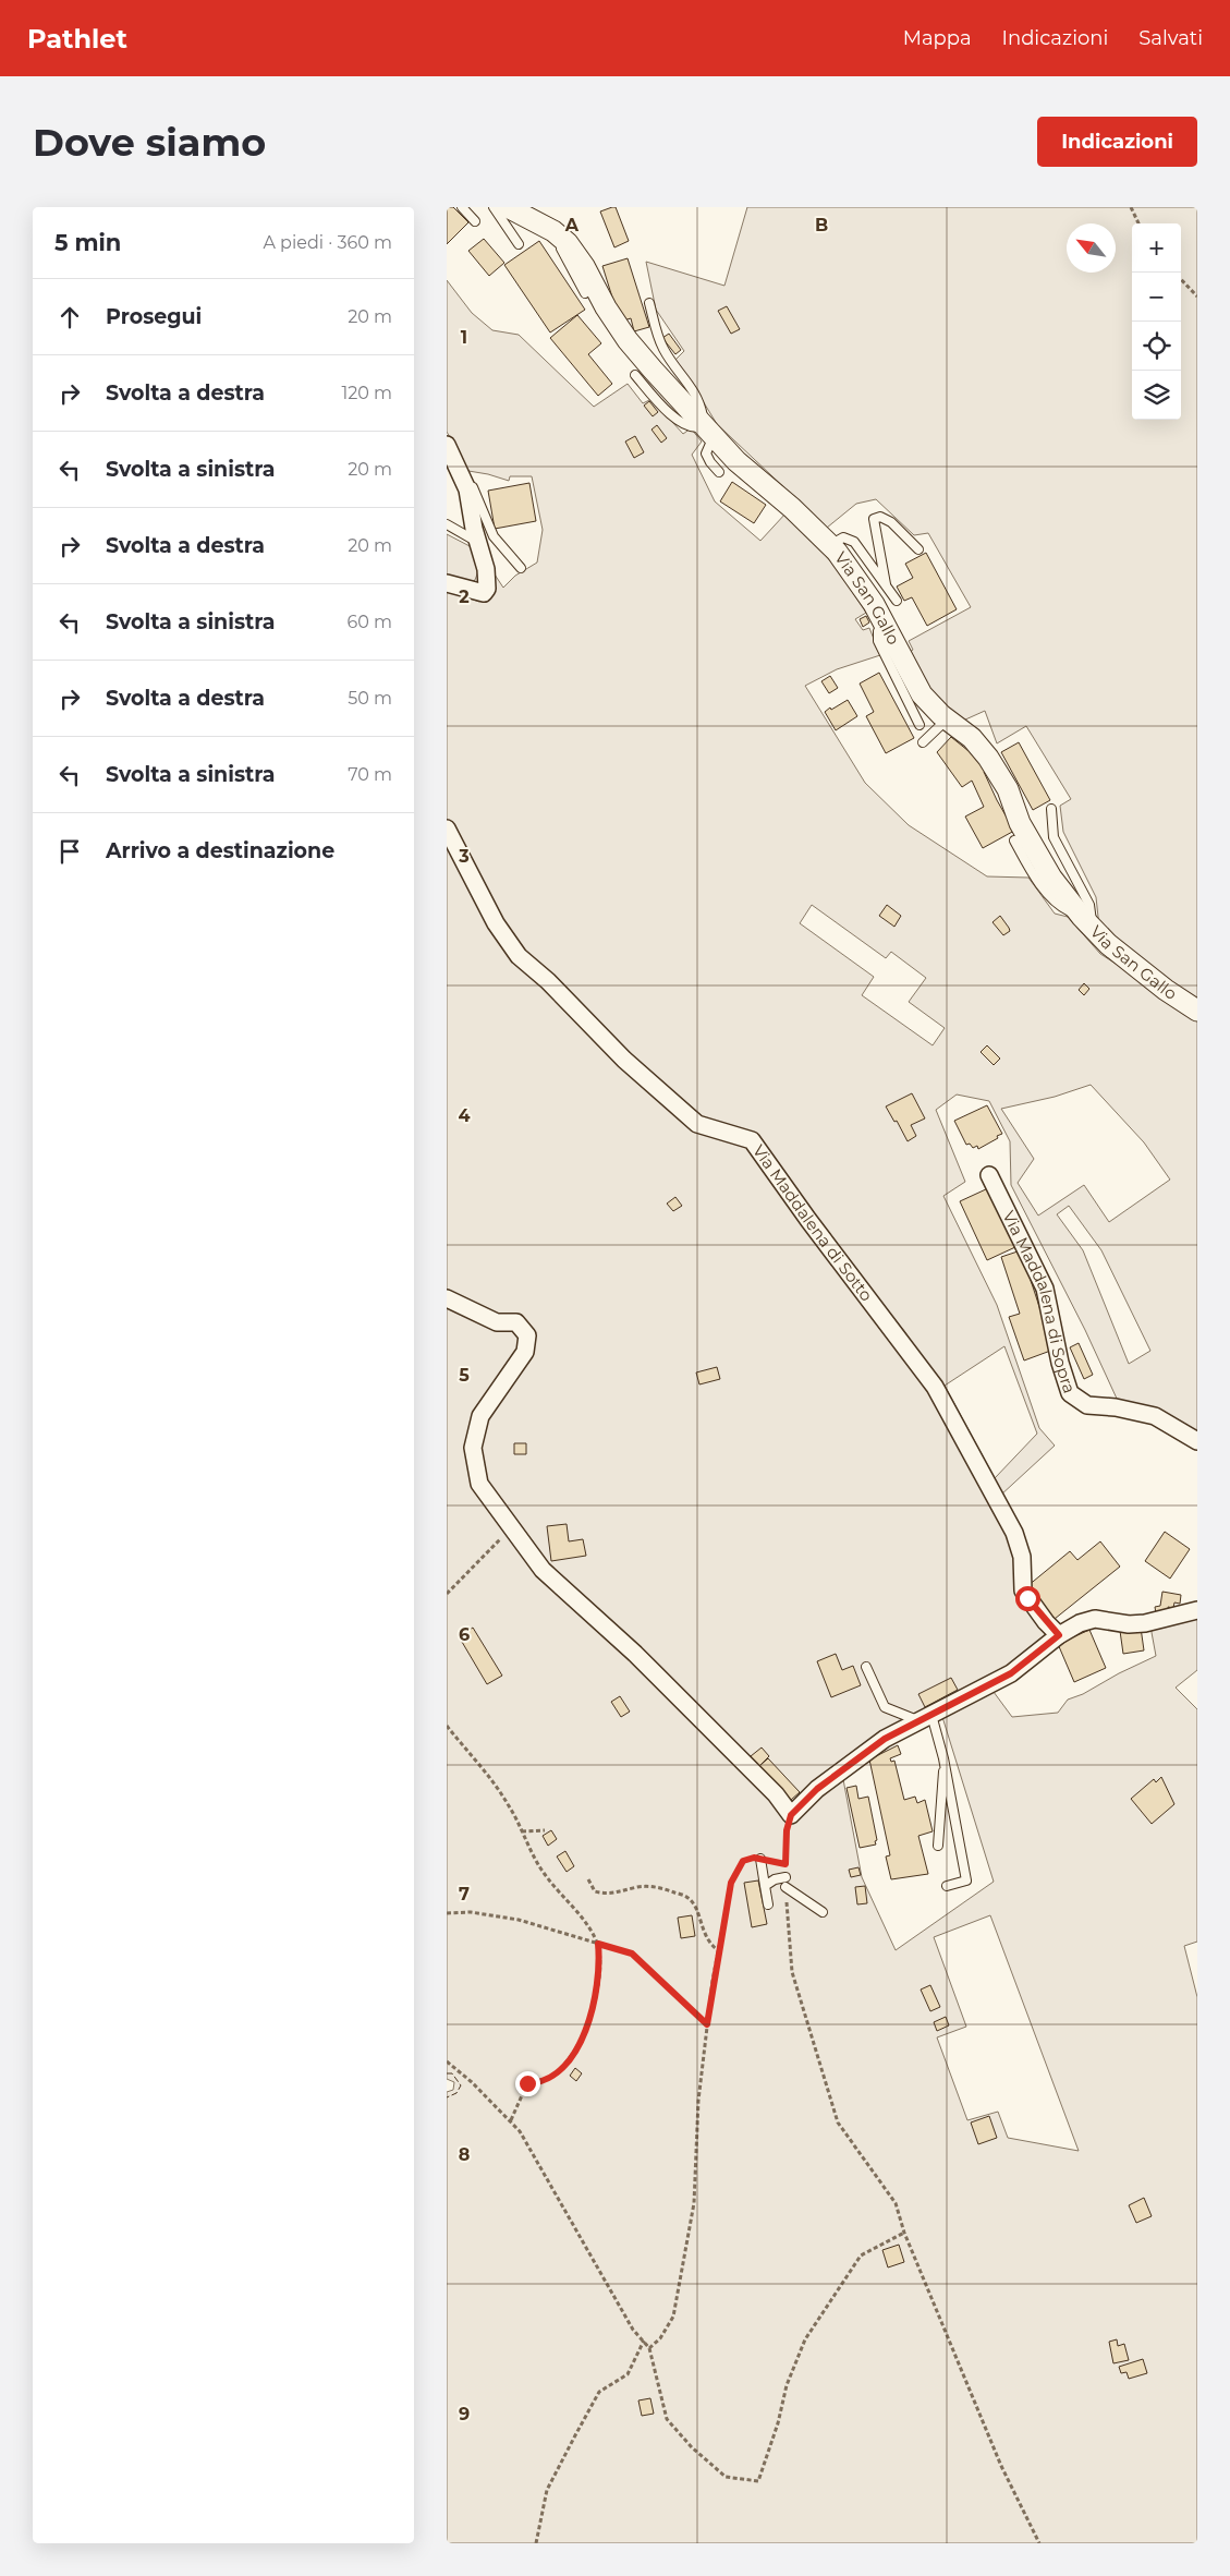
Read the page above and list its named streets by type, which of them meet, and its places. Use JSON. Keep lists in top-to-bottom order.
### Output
{
  "streets": {
    "street": ["Via San Gallo", "Via Maddalena di Sotto", "Via Maddalena di Sopra"]
  },
  "north": "top left",
  "page": {
    "header": "Pathlet",
    "nav": ["Mappa", "Indicazioni", "Salvati"],
    "buttons": "Indicazioni",
    "title": "Dove siamo",
    "heading": ["5 min", "A piedi · 360 m"],
    "map_buttons": ["+", "−"],
    "list": [
      ["Prosegui", "20 m"],
      ["Svolta a destra", "120 m"],
      ["Svolta a sinistra", "20 m"],
      ["Svolta a destra", "20 m"],
      ["Svolta a sinistra", "60 m"],
      ["Svolta a destra", "50 m"],
      ["Svolta a sinistra", "70 m"],
      "Arrivo a destinazione"
    ]
  },
  "grid": {
    "columns": ["A", "B"],
    "rows": [
      "1",
      "2",
      "3",
      "4",
      "5",
      "6",
      "7",
      "8",
      "9"
    ]
  }
}
